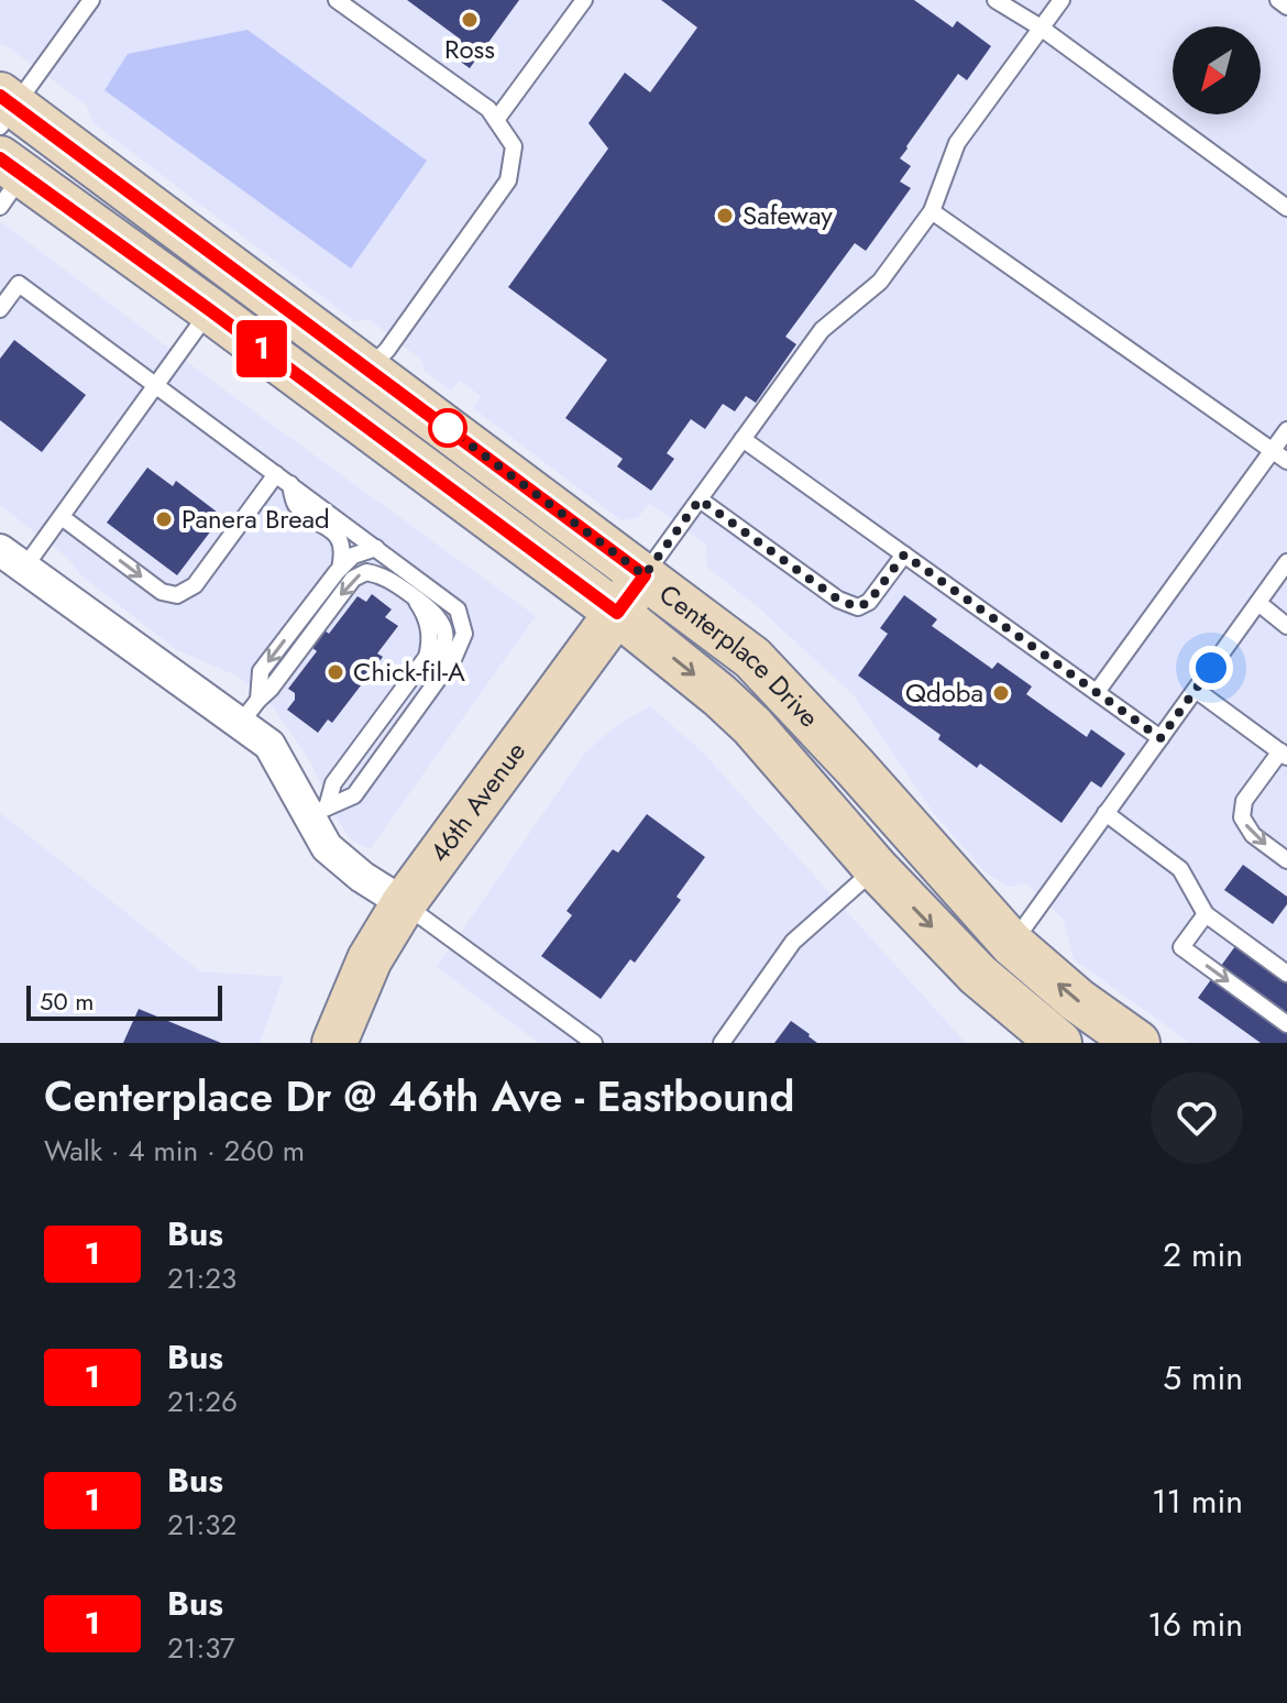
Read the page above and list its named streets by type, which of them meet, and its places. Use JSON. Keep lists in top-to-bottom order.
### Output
{
  "streets": {
    "street": ["Centerplace Drive", "46th Avenue"]
  },
  "crossings": [
    ["Centerplace Drive", "46th Avenue"]
  ],
  "places": [
    "Ross",
    "Safeway",
    "Panera Bread",
    "Chick-fil-A",
    "Qdoba"
  ],
  "lines": ["bus line 1"],
  "scale_bar": "50 m",
  "north": "bottom left",
  "page": {
    "on_map": "1",
    "scale": "50 m",
    "heading": ["Centerplace Dr @ 46th Ave - Eastbound", "Walk · 4 min · 260 m"],
    "list": [
      {
        "mark": "1",
        "name": "Bus",
        "note": "21:23",
        "value": "2 min"
      },
      {
        "mark": "1",
        "name": "Bus",
        "note": "21:26",
        "value": "5 min"
      },
      {
        "mark": "1",
        "name": "Bus",
        "note": "21:32",
        "value": "11 min"
      },
      {
        "mark": "1",
        "name": "Bus",
        "note": "21:37",
        "value": "16 min"
      }
    ]
  }
}
